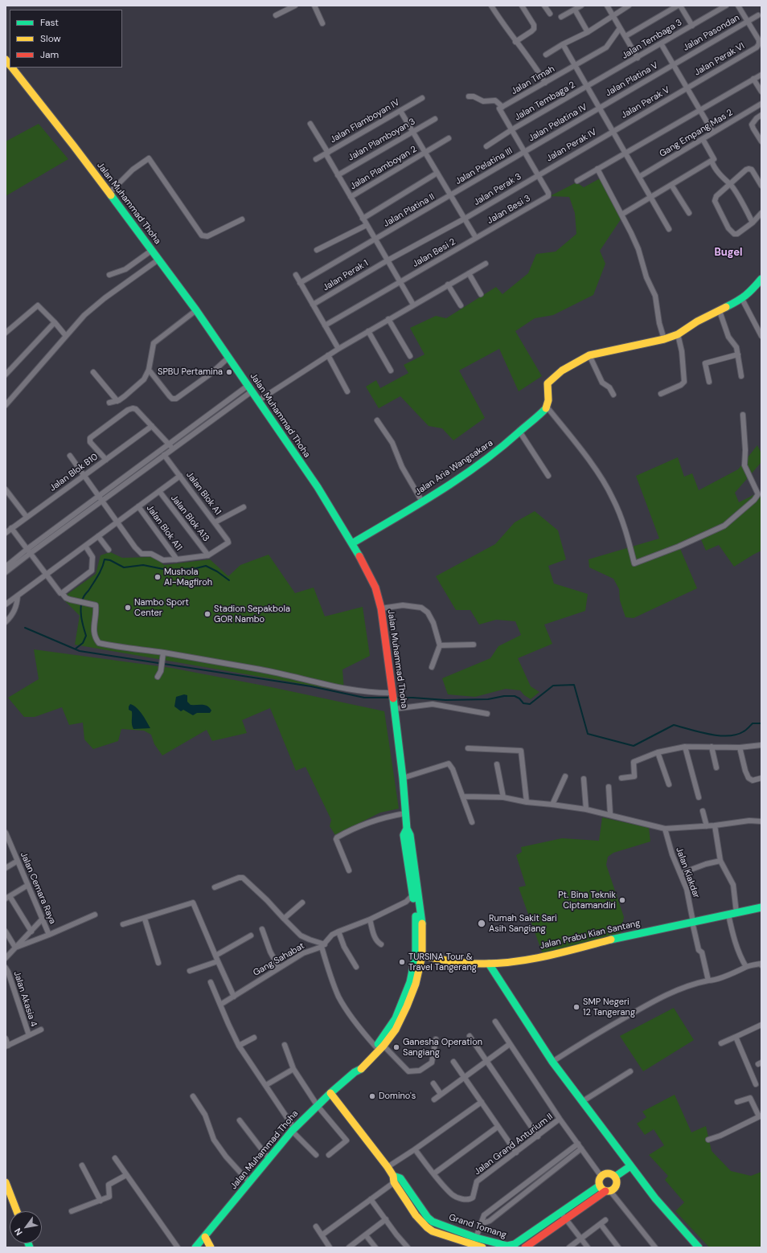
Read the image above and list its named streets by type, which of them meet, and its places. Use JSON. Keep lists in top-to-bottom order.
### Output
{
  "streets": {
    "main road": [
      "Jalan Muhammad Thoha",
      "Jalan Aria Wangsakara",
      "Jalan Prabu Kian Santang",
      "Grand Tomang"
    ],
    "street": [
      "Jalan Pasondan",
      "Jalan Tembaga 3",
      "Jalan Perak VI",
      "Jalan Platina V",
      "Jalan Timah",
      "Jalan Tembaga 2",
      "Jalan Perak V",
      "Jalan Flamboyan IV",
      "Jalan Pelatina IV",
      "Gang Empang Mas 2",
      "Jalan Plamboyan 3",
      "Jalan Perak IV",
      "Jalan Pelatina III",
      "Jalan Plamboyan 2",
      "Jalan Perak 3",
      "Jalan Besi 3",
      "Jalan Platina II",
      "Jalan Besi 2",
      "Jalan Perak 1",
      "Jalan Blok B10",
      "Jalan Blok A1",
      "Jalan Blok A13",
      "Jalan Blok A11",
      "Jalan Kiakdar",
      "Jalan Cemara Raya",
      "Gang Sahabat",
      "Jalan Akasia 4",
      "Jalan Grand Anturium II"
    ]
  },
  "crossings": [
    ["Jalan Pasondan", "Jalan Perak VI"],
    ["Jalan Pasondan", "Jalan Platina V"],
    ["Jalan Tembaga 3", "Jalan Tembaga 2"],
    ["Jalan Perak VI", "Jalan Perak V"],
    ["Jalan Platina V", "Jalan Pelatina IV"],
    ["Jalan Perak V", "Jalan Perak IV"],
    ["Jalan Pelatina IV", "Jalan Pelatina III"],
    ["Jalan Perak IV", "Jalan Perak 3"],
    ["Jalan Perak IV", "Jalan Besi 3"],
    ["Jalan Pelatina III", "Jalan Platina II"],
    ["Jalan Perak 3", "Jalan Besi 3"],
    ["Jalan Perak 3", "Jalan Perak 1"],
    ["Jalan Muhammad Thoha", "Jalan Aria Wangsakara"],
    ["Jalan Muhammad Thoha", "Jalan Prabu Kian Santang"],
    ["Jalan Muhammad Thoha", "Gang Sahabat"],
    ["Jalan Muhammad Thoha", "Grand Tomang"],
    ["Jalan Besi 3", "Jalan Besi 2"],
    ["Jalan Blok A1", "Jalan Blok A13"],
    ["Jalan Kiakdar", "Jalan Prabu Kian Santang"]
  ],
  "districts": ["Bugel"],
  "places": [
    "SPBU Pertamina",
    "Mushola Al-Magfiroh",
    "Nambo Sport Center",
    "Stadion Sepakbola GOR Nambo",
    "Pt. Bina Teknik Ciptamandiri",
    "Rumah Sakit Sari Asih Sangiang",
    "TURSINA Tour & Travel Tangerang",
    "SMP Negeri 12 Tangerang",
    "Ganesha Operation Sangiang",
    "Domino's"
  ],
  "legend": ["Fast", "Slow", "Jam"],
  "north": "bottom left"
}
